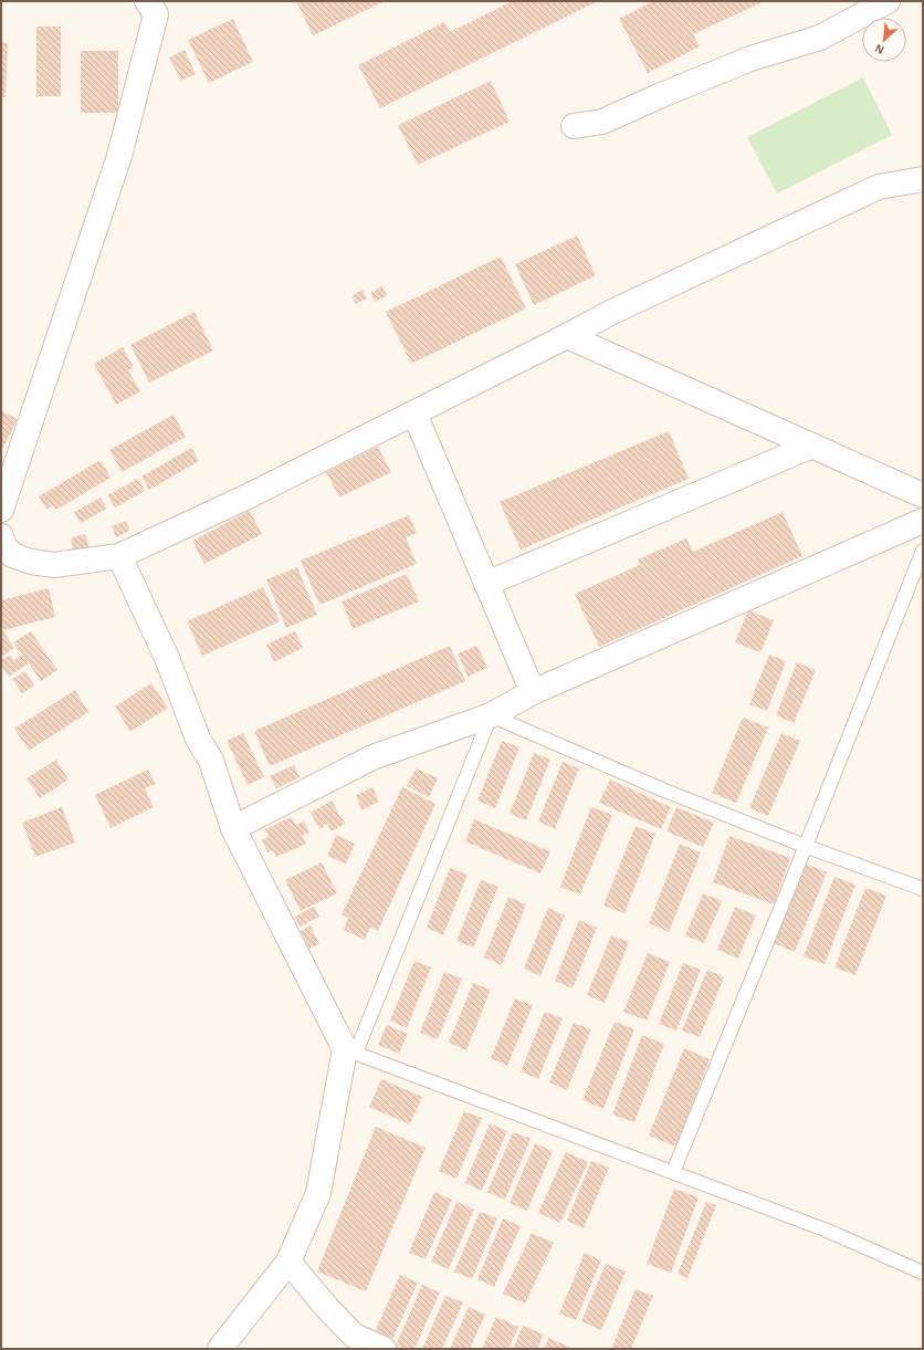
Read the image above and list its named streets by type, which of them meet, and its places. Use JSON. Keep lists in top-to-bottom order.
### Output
{
  "north": "bottom left"
}
